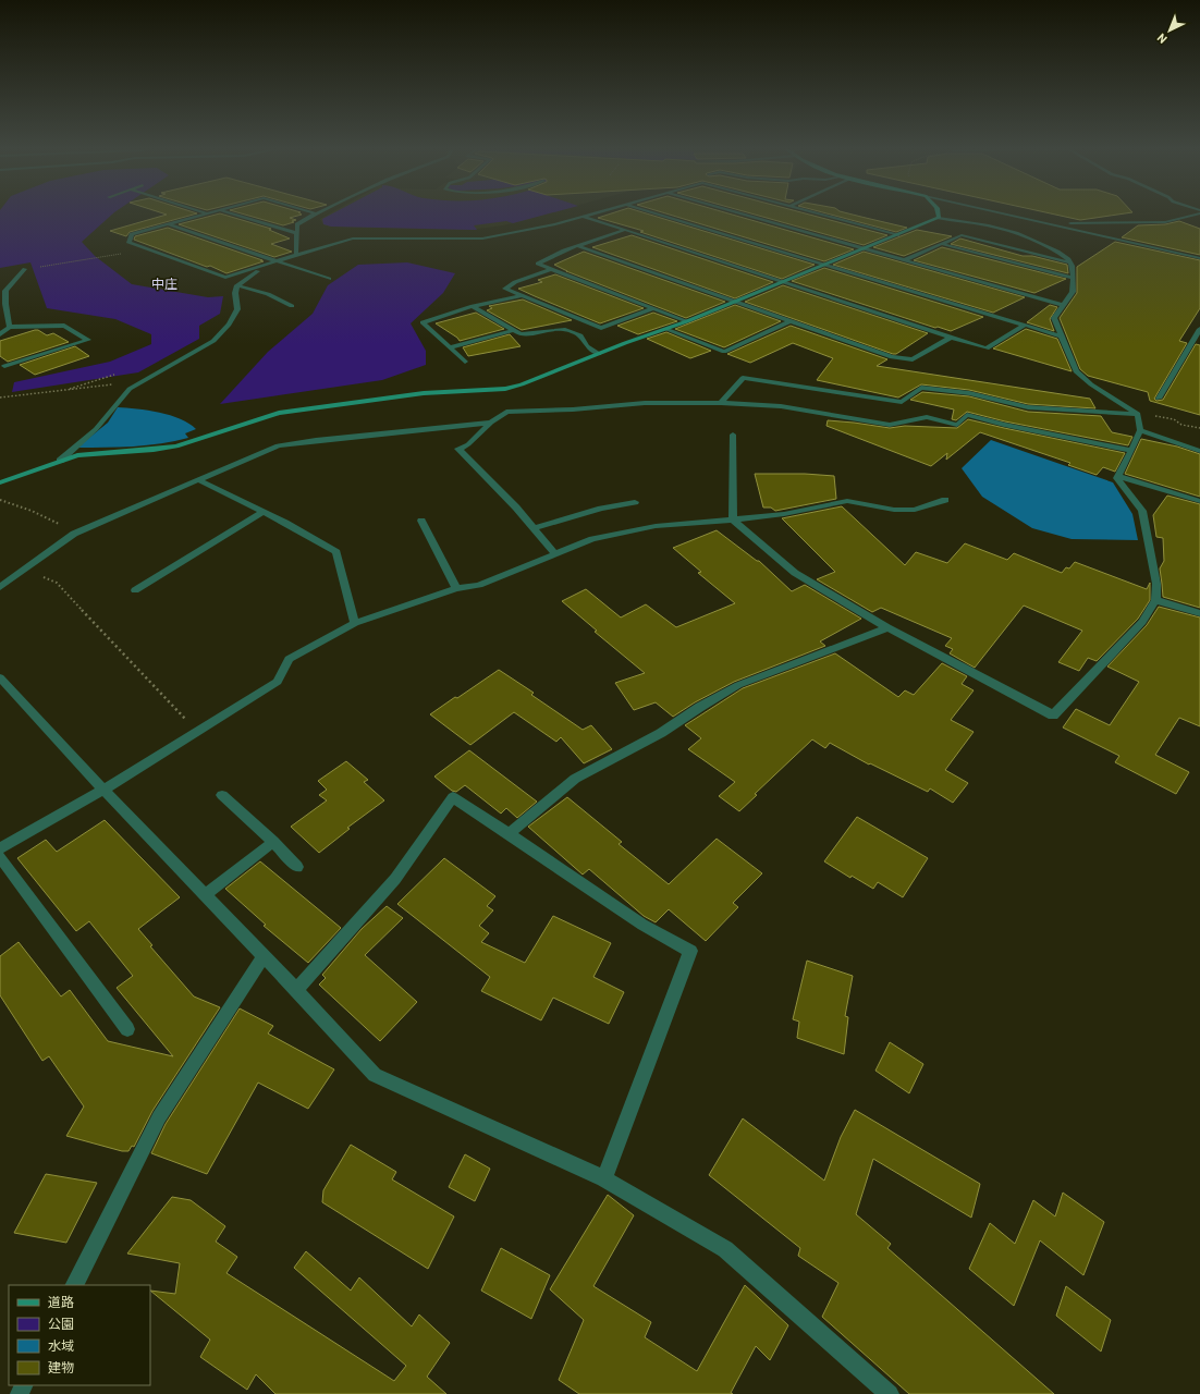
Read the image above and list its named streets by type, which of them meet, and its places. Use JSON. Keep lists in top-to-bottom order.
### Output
{
  "districts": ["中庄"],
  "legend": [
    "道路",
    "公園",
    "水域",
    "建物"
  ],
  "north": "bottom left"
}
